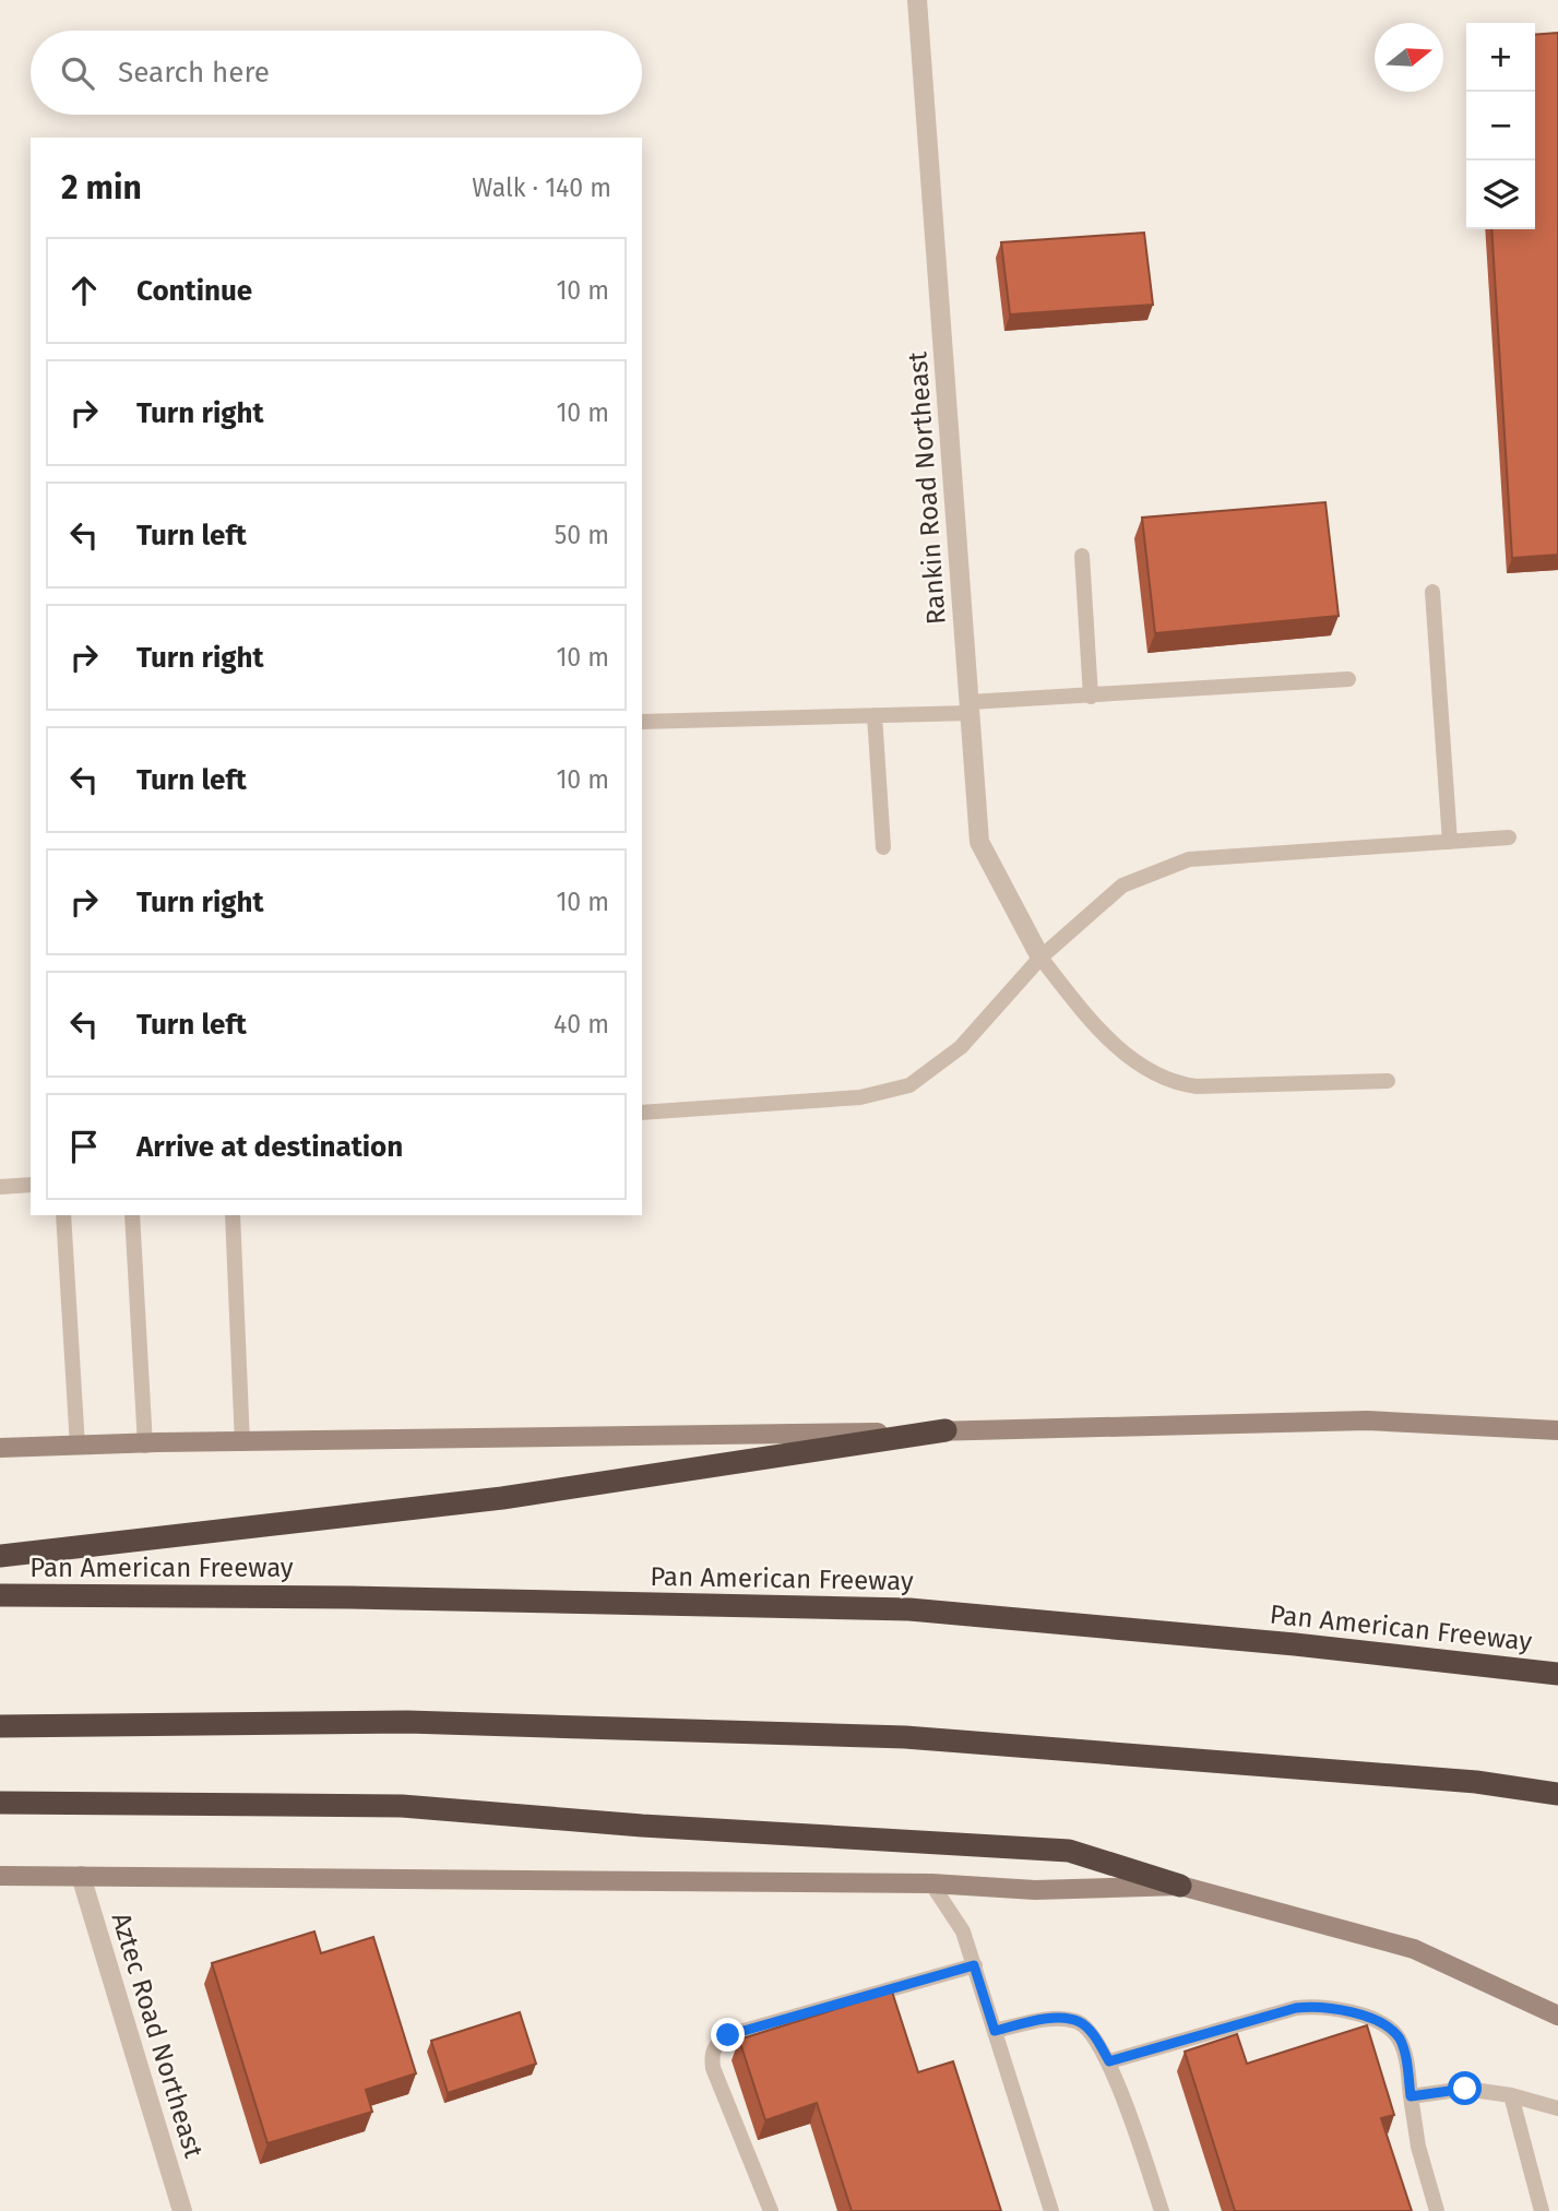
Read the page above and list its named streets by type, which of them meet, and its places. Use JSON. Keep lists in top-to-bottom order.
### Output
{
  "streets": {
    "highway": ["Pan American Freeway"],
    "street": ["Rankin Road Northeast", "Aztec Road Northeast"]
  },
  "north": "right",
  "page": {
    "map_buttons": ["+", "−"],
    "search": "Search here",
    "heading": ["2 min", "Walk · 140 m"],
    "list": [
      ["Continue", "10 m"],
      ["Turn right", "10 m"],
      ["Turn left", "50 m"],
      ["Turn right", "10 m"],
      ["Turn left", "10 m"],
      ["Turn right", "10 m"],
      ["Turn left", "40 m"],
      "Arrive at destination"
    ]
  }
}
